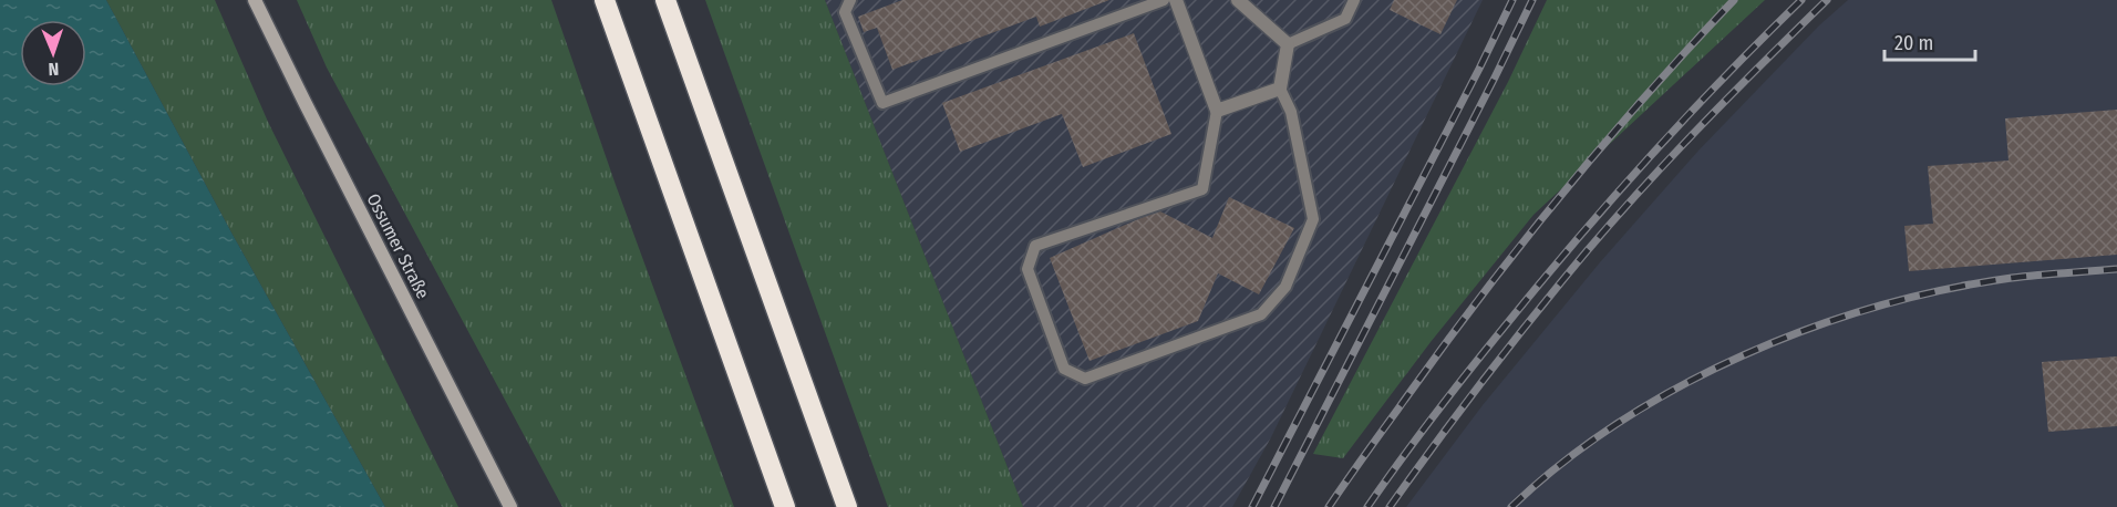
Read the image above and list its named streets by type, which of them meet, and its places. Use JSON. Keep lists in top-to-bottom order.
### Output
{
  "streets": {
    "main road": ["Ossumer Straße"]
  },
  "scale_bar": "20 m",
  "north": "bottom"
}
